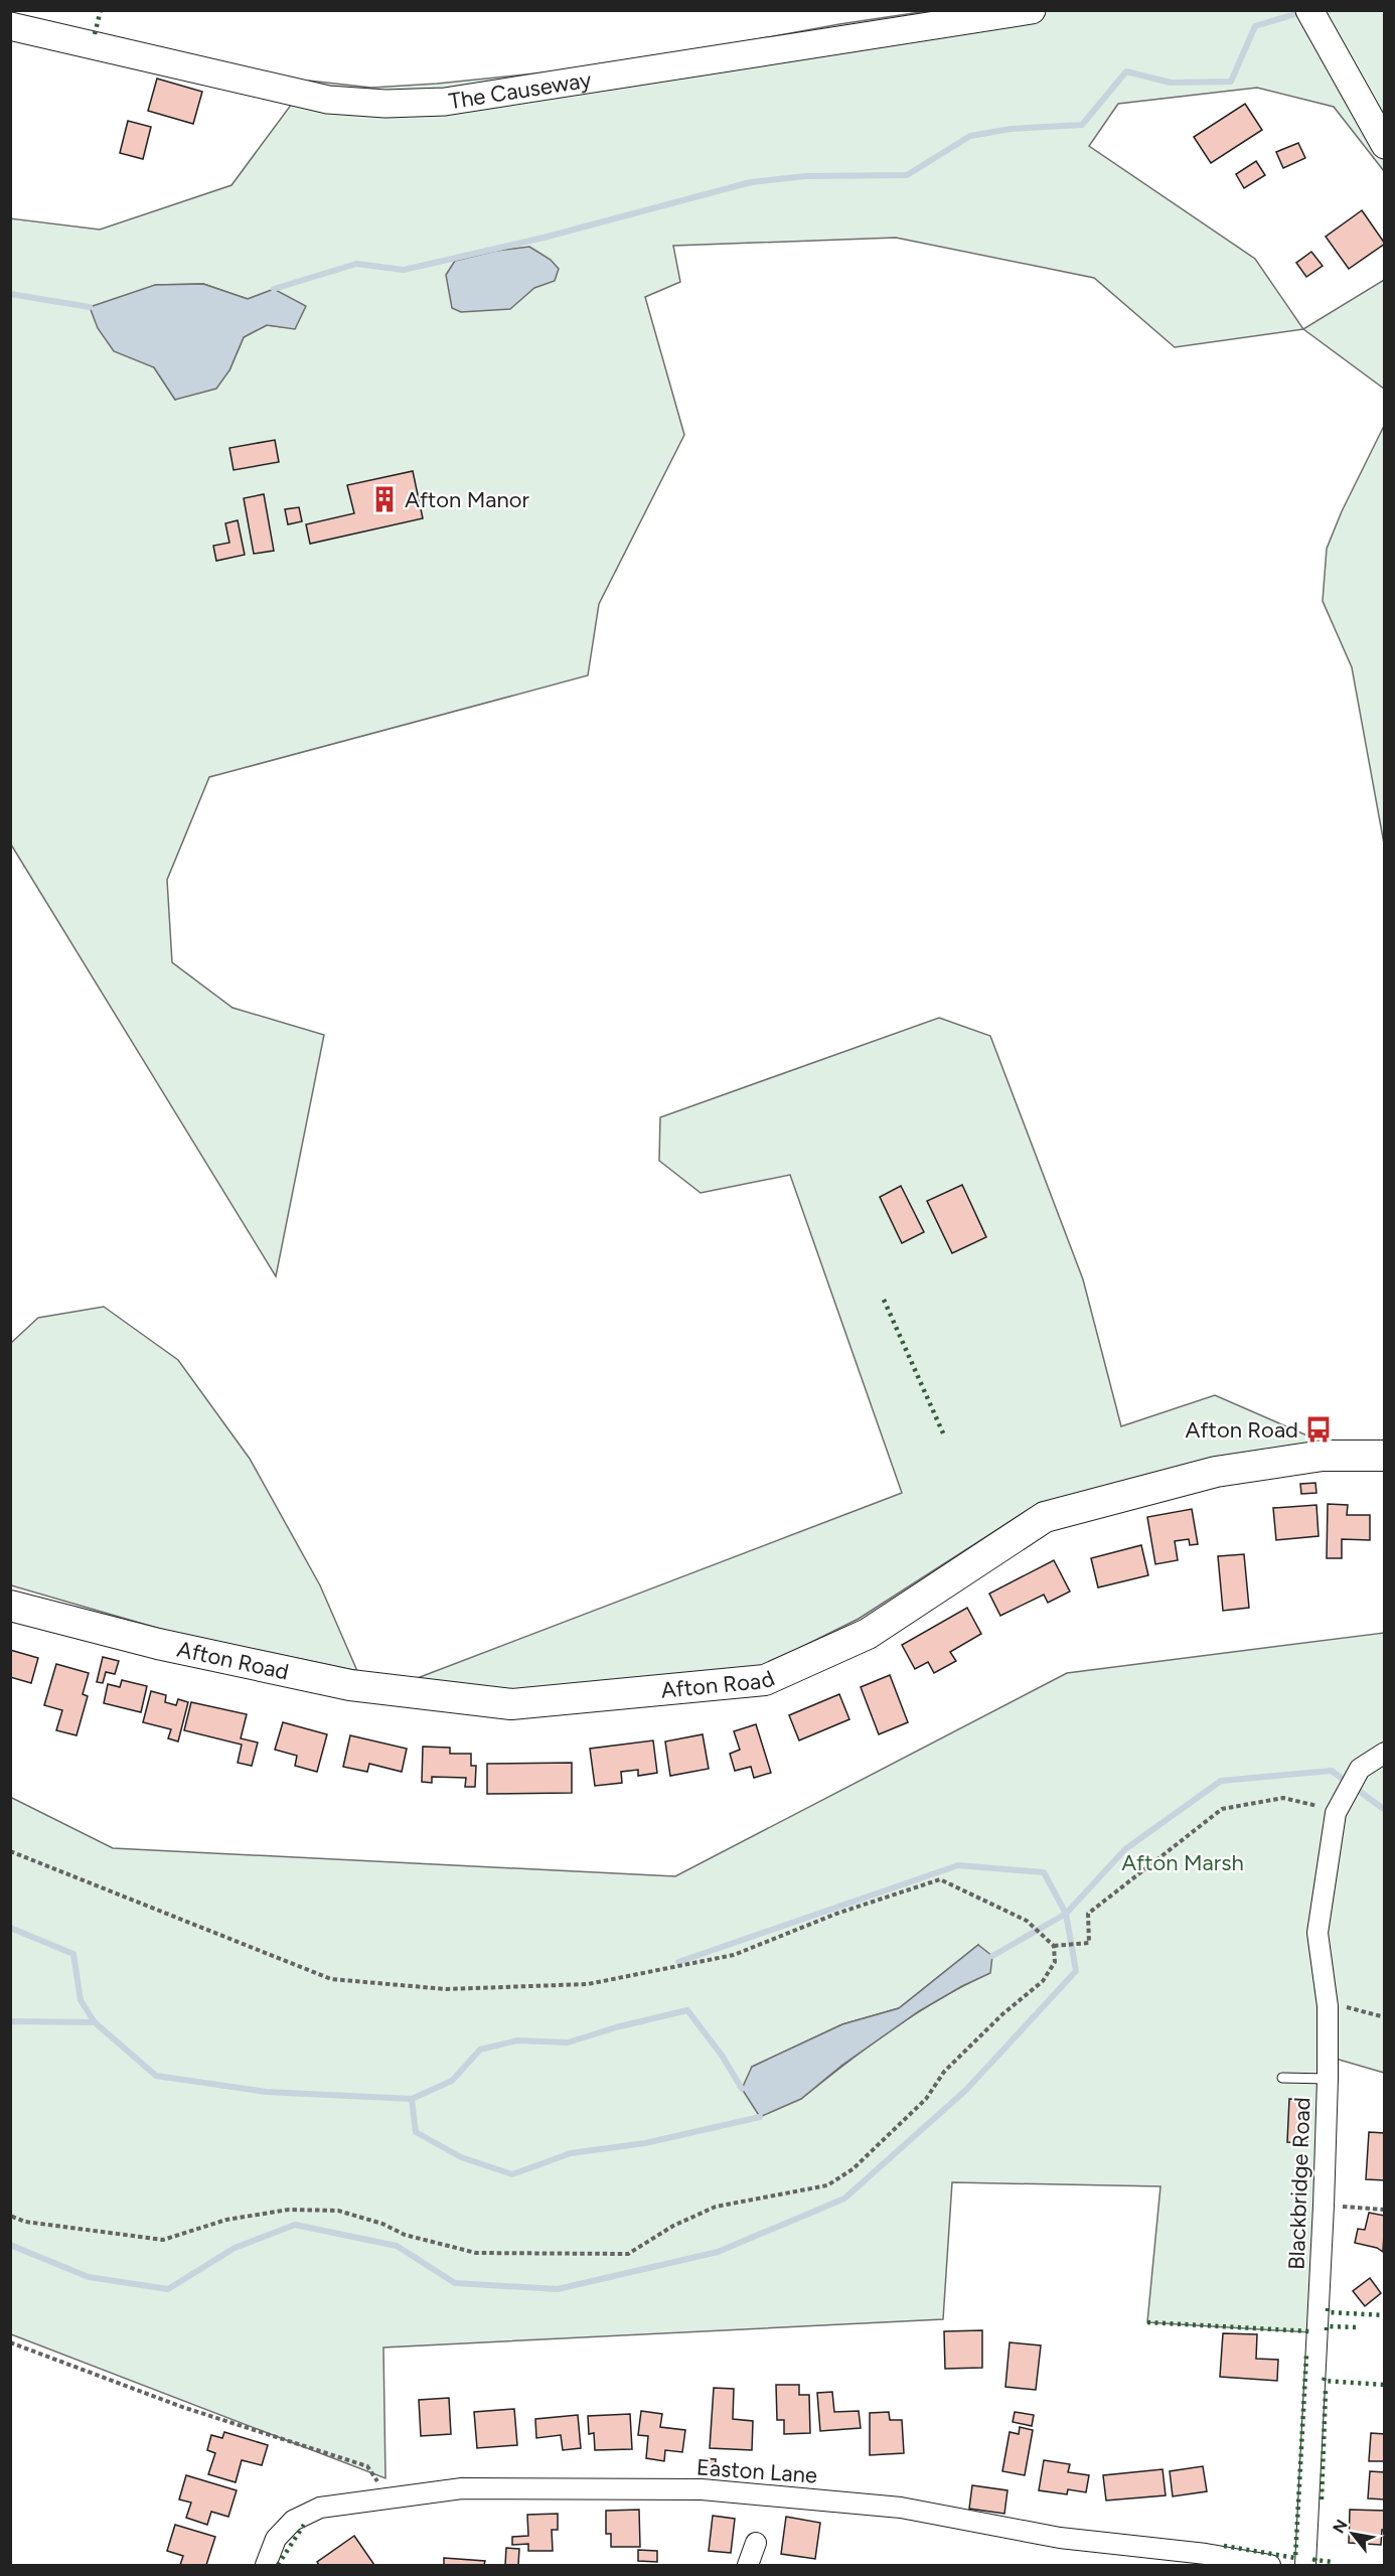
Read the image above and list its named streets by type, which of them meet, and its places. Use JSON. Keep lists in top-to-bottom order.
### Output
{
  "streets": {
    "main road": ["Afton Road"],
    "street": ["The Causeway", "Blackbridge Road", "Easton Lane"]
  },
  "parks": ["Afton Marsh"],
  "places": {
    "building": ["Afton Manor"],
    "bus stop": ["Afton Road"]
  },
  "north": "top left"
}
